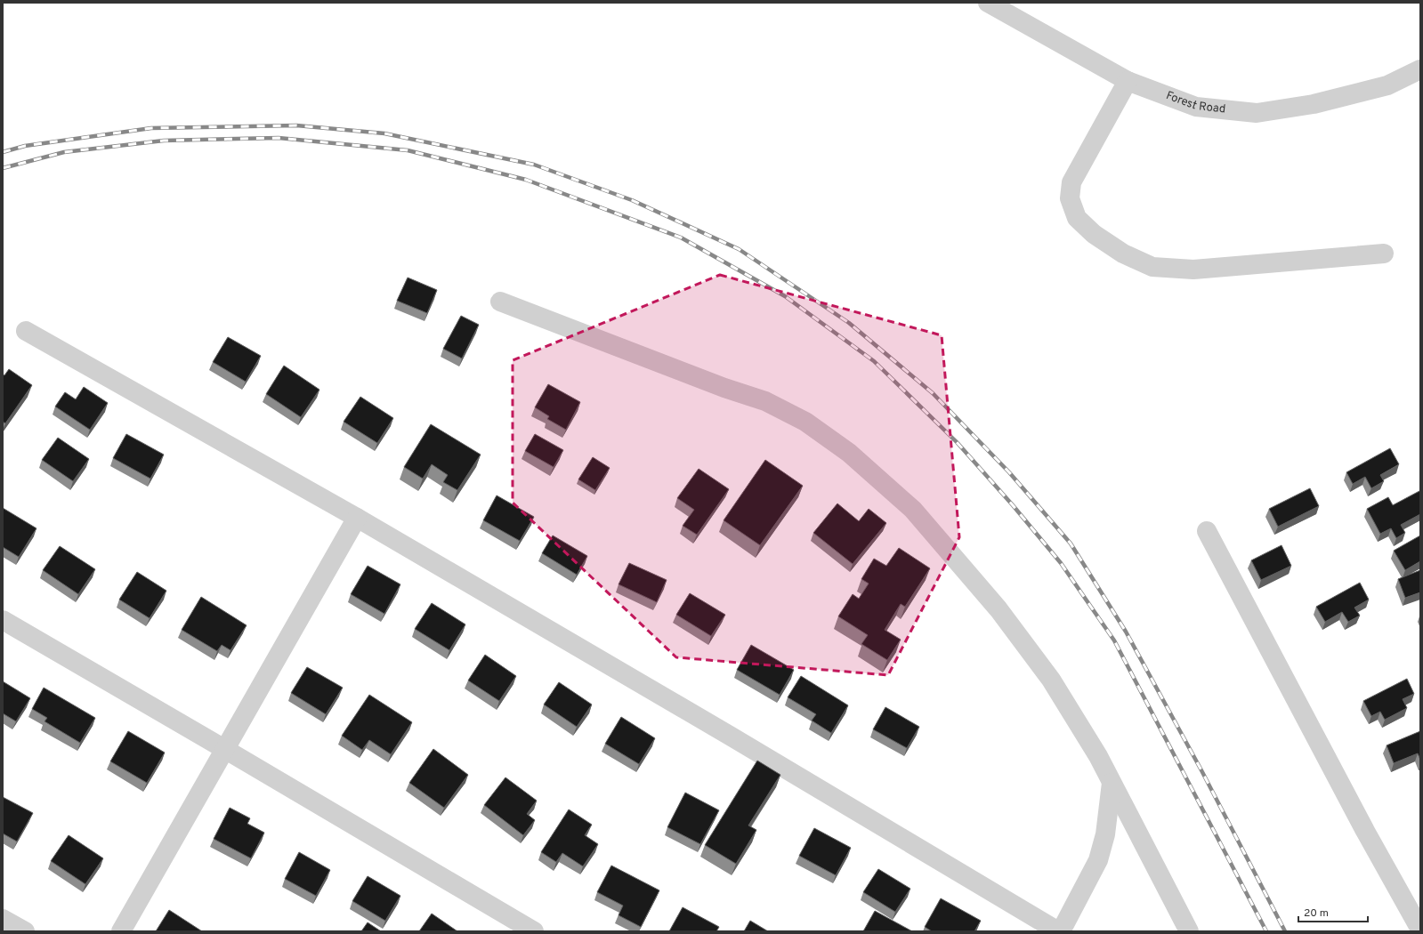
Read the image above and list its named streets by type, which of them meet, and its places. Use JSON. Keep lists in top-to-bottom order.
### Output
{
  "streets": {
    "street": ["Forest Road"]
  },
  "scale_bar": "20 m"
}
